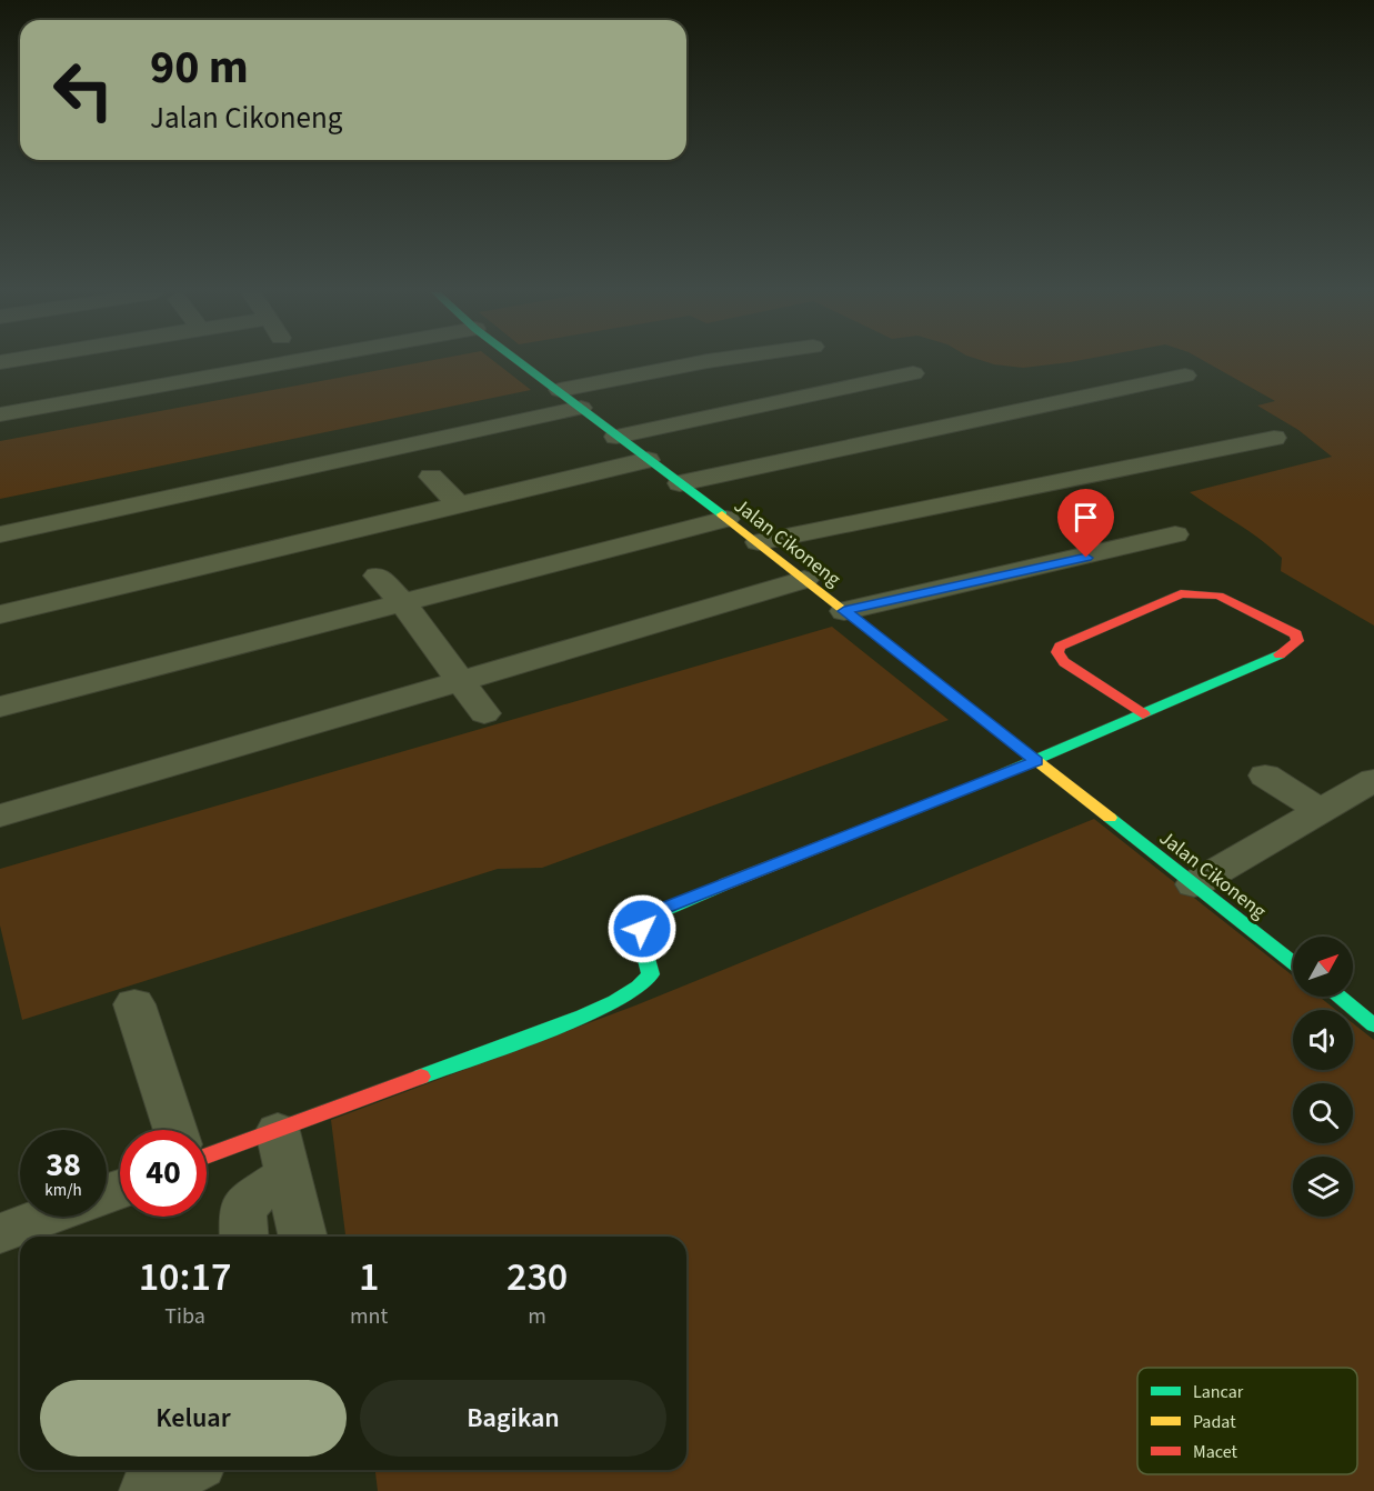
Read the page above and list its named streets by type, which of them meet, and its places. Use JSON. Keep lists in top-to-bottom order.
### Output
{
  "streets": {
    "street": ["Jalan Cikoneng"]
  },
  "legend": ["Lancar", "Padat", "Macet"],
  "north": "top right",
  "page": {
    "turn": ["90 m", "Jalan Cikoneng"],
    "speed": "38 km/h",
    "limit": "40",
    "eta": [
      "10:17",
      "Tiba",
      "1",
      "mnt",
      "230",
      "m"
    ],
    "buttons": ["Keluar", "Bagikan"]
  }
}
